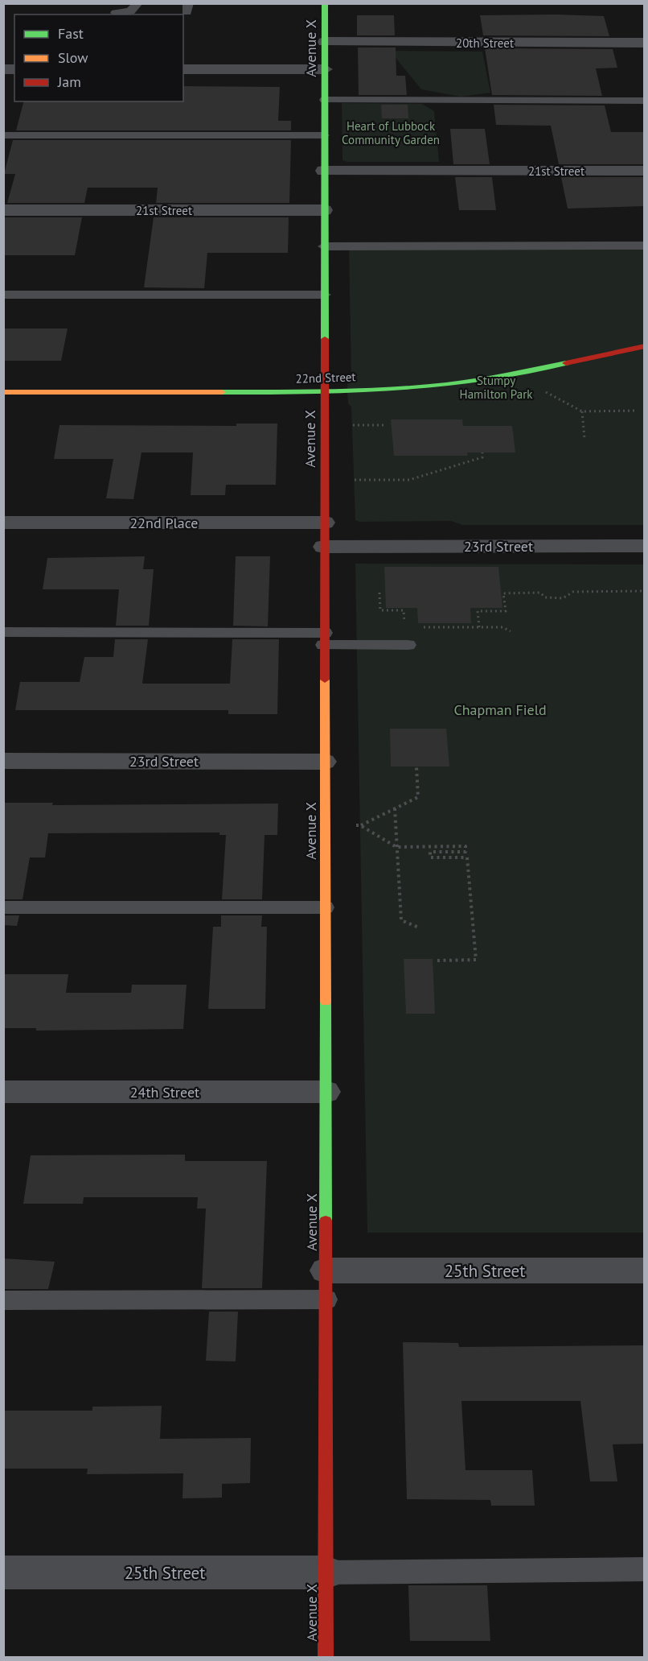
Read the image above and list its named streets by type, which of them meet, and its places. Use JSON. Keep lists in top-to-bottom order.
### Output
{
  "streets": {
    "street": [
      "20th Street",
      "Avenue X",
      "21st Street",
      "22nd Street",
      "22nd Place",
      "23rd Street",
      "24th Street",
      "25th Street"
    ]
  },
  "crossings": [
    ["20th Street", "Avenue X"],
    ["Avenue X", "21st Street"],
    ["Avenue X", "22nd Street"],
    ["Avenue X", "22nd Place"],
    ["Avenue X", "23rd Street"],
    ["Avenue X", "24th Street"],
    ["Avenue X", "25th Street"]
  ],
  "parks": ["Heart of Lubbock Community Garden", "Stumpy Hamilton Park", "Chapman Field"],
  "legend": ["Fast", "Slow", "Jam"]
}
